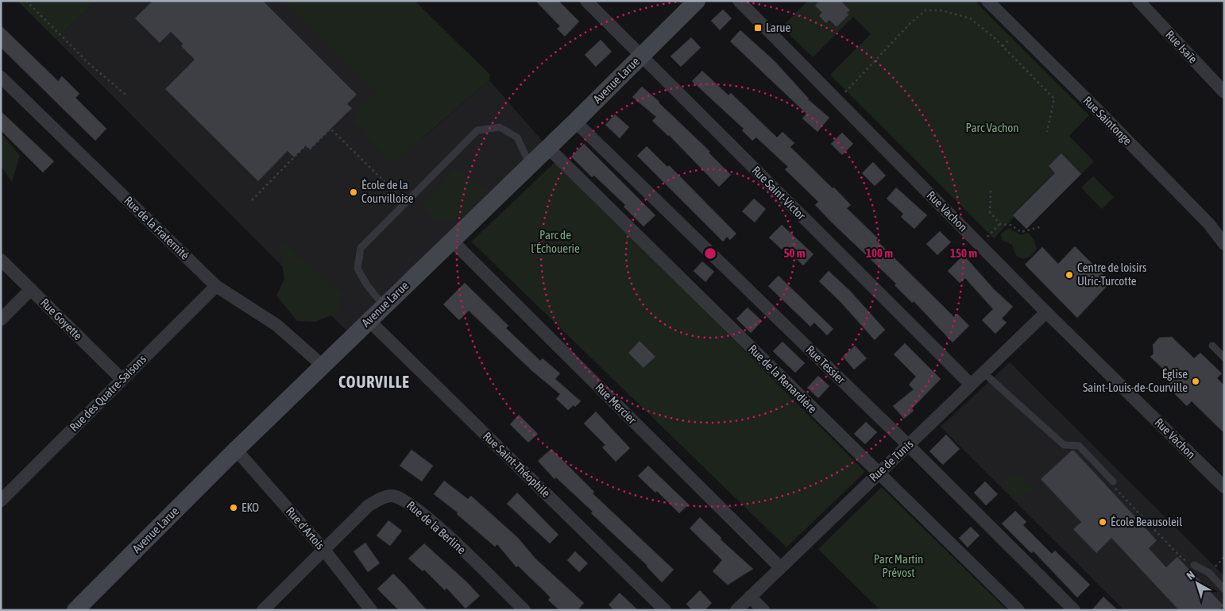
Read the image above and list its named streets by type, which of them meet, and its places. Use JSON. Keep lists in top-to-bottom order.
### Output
{
  "streets": {
    "street": [
      "Rue Isaïe",
      "Avenue Larue",
      "Rue Saintonge",
      "Rue Saint-Victor",
      "Rue Vachon",
      "Rue de la Fraternité",
      "Rue Goyette",
      "Rue Tessier",
      "Rue de la Renardière",
      "Rue des Quatre-Saisons",
      "Rue Mercier",
      "Rue de Tunis",
      "Rue Saint-Théophile",
      "Rue de la Berline",
      "Rue d'Artois"
    ]
  },
  "crossings": [
    ["Avenue Larue", "Rue Saint-Victor"],
    ["Avenue Larue", "Rue de la Fraternité"],
    ["Avenue Larue", "Rue Tessier"],
    ["Avenue Larue", "Rue de la Renardière"],
    ["Avenue Larue", "Rue Mercier"],
    ["Avenue Larue", "Rue Saint-Théophile"],
    ["Avenue Larue", "Rue d'Artois"],
    ["Rue Saint-Victor", "Rue de Tunis"],
    ["Rue Vachon", "Rue de Tunis"],
    ["Rue de la Fraternité", "Rue des Quatre-Saisons"],
    ["Rue Goyette", "Rue des Quatre-Saisons"],
    ["Rue Tessier", "Rue de Tunis"],
    ["Rue de la Renardière", "Rue de Tunis"],
    ["Rue Mercier", "Rue de Tunis"],
    ["Rue de la Berline", "Rue d'Artois"]
  ],
  "districts": ["COURVILLE"],
  "parks": ["Parc Vachon", "Parc de l'Échouerie", "Parc Martin Prévost"],
  "places": {
    "transit": ["Larue"],
    "other": [
      "École de la Courvilloise",
      "Centre de loisirs Ulric-Turcotte",
      "Église Saint-Louis-de-Courville",
      "EKO",
      "École Beausoleil"
    ]
  },
  "north": "top left",
  "rings": ["50 m", "100 m", "150 m"]
}
